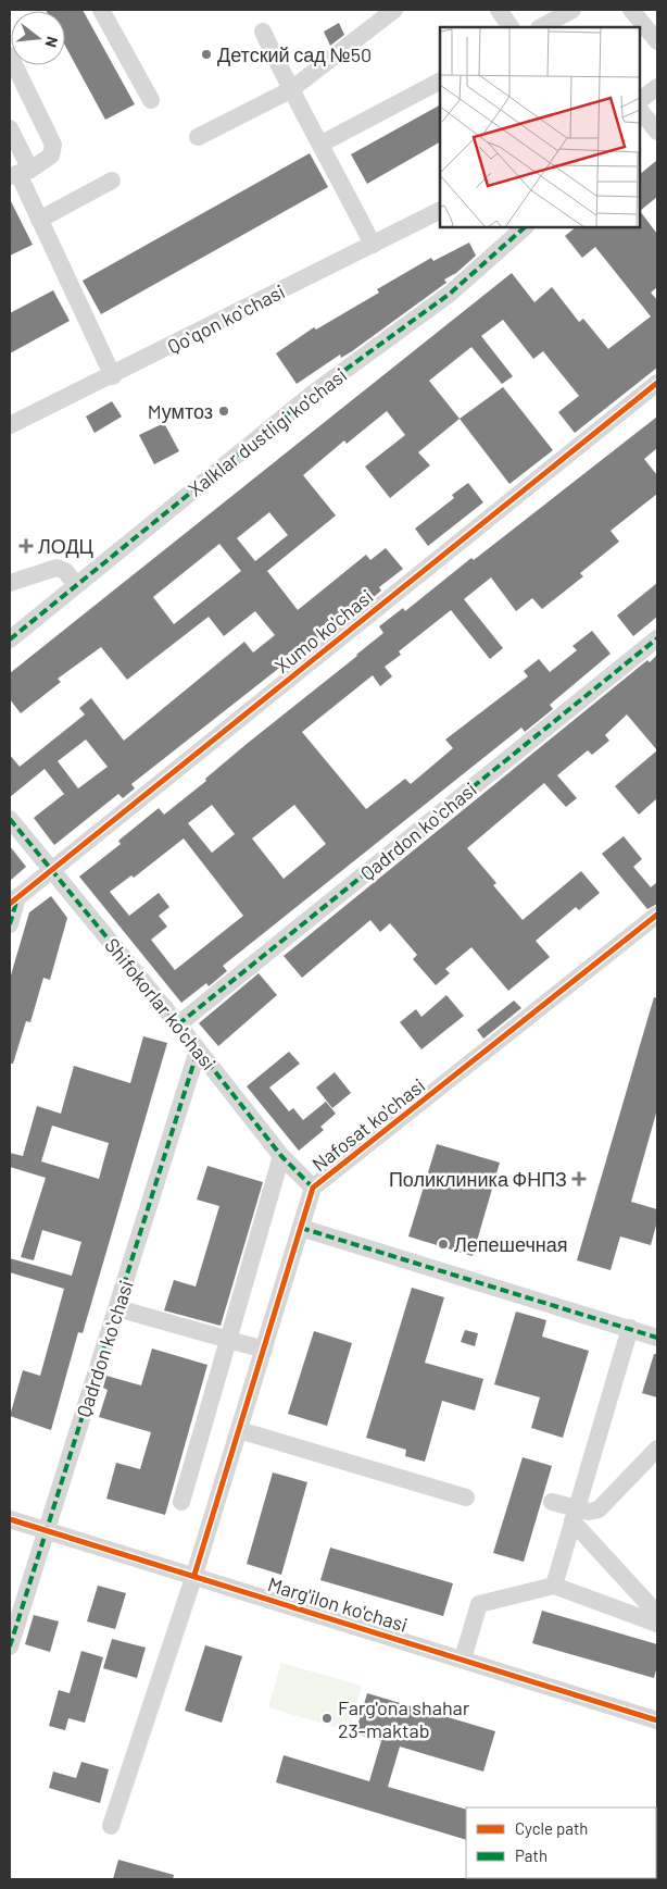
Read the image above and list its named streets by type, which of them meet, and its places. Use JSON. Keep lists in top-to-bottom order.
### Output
{
  "streets": {
    "street": [
      "Qoʻqon koʻchasi",
      "Xalklar dustligi ko'chasi",
      "Xumo ko'chasi",
      "Qadrdon koʻchasi",
      "Shifokorlar ko'chasi",
      "Nafosat ko'chasi",
      "Marg'ilon ko'chasi"
    ]
  },
  "crossings": [
    ["Xumo ko'chasi", "Shifokorlar ko'chasi"],
    ["Qadrdon koʻchasi", "Shifokorlar ko'chasi"],
    ["Qadrdon koʻchasi", "Marg'ilon ko'chasi"],
    ["Shifokorlar ko'chasi", "Nafosat ko'chasi"],
    ["Nafosat ko'chasi", "Marg'ilon ko'chasi"]
  ],
  "places": {
    "other": [
      "Детский сад №50",
      "Mумтоз",
      "Лепешечная",
      "Farg'ona shahar 23-maktab"
    ],
    "health": ["ЛОДЦ", "Поликлиника ФНПЗ"]
  },
  "legend": ["Cycle path", "Path"],
  "north": "right"
}
